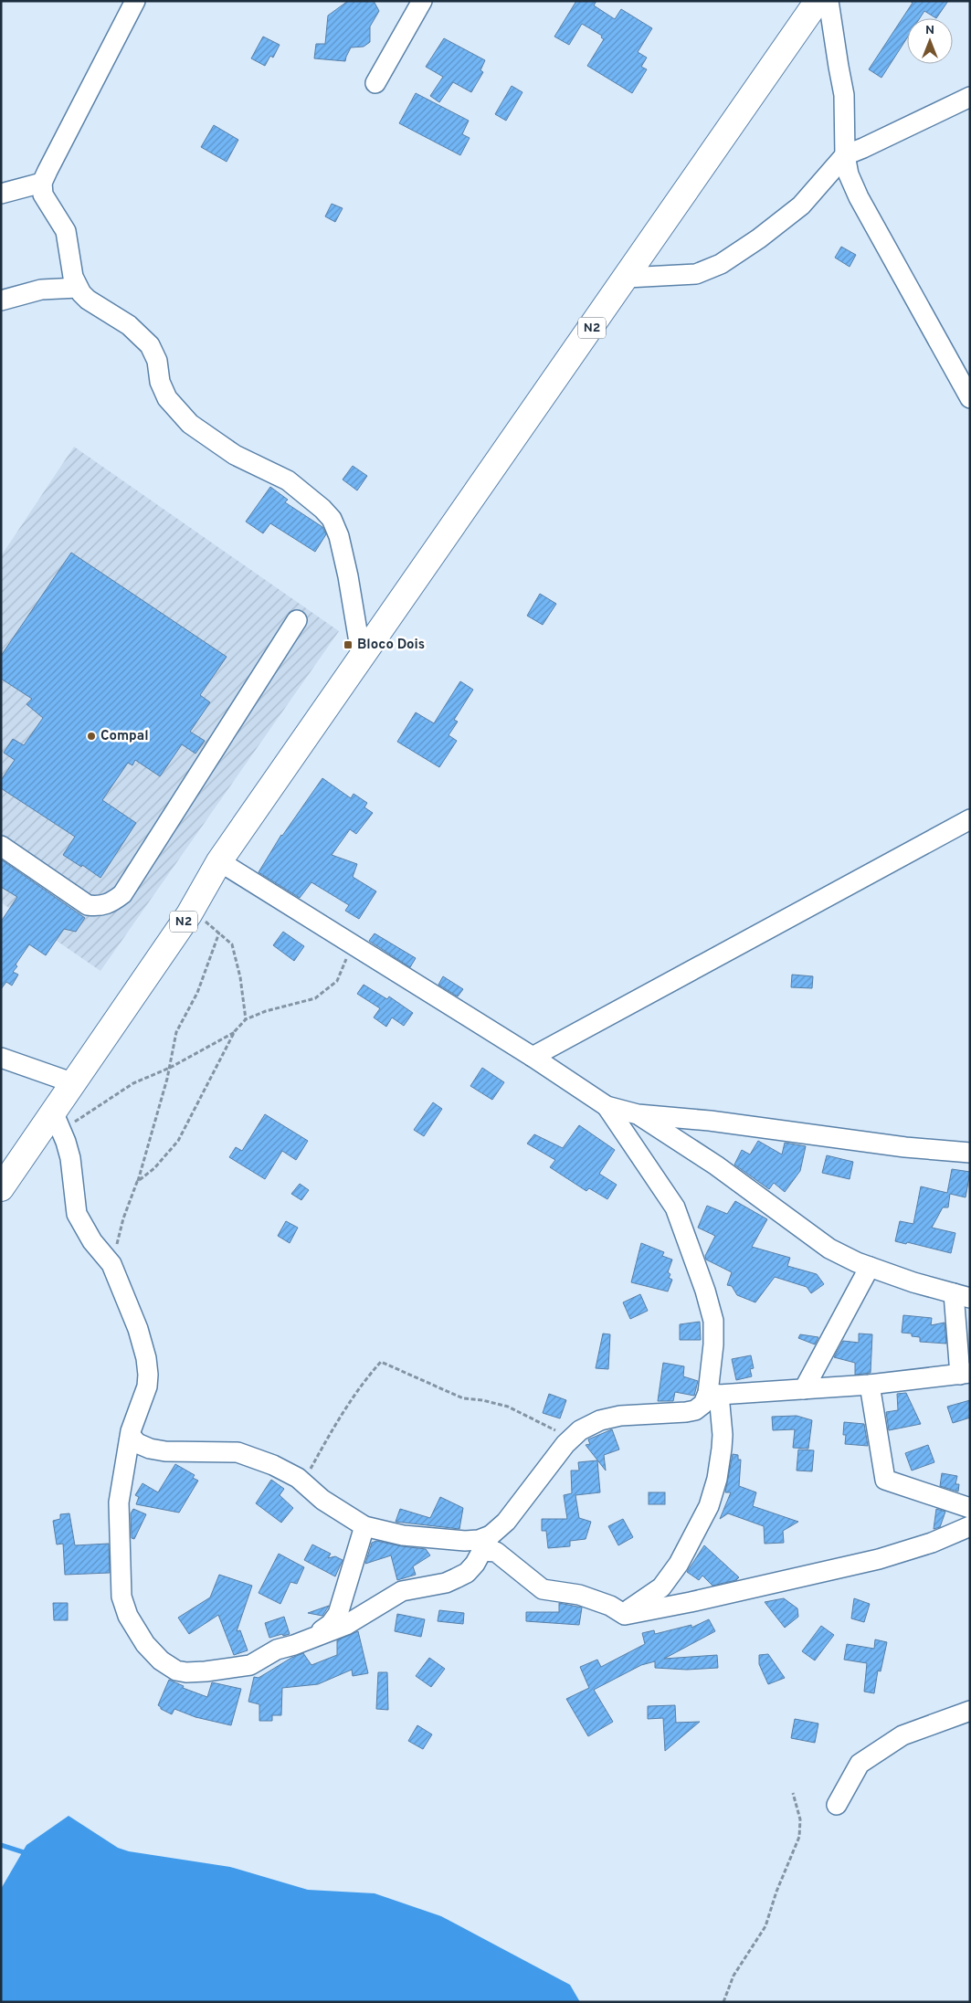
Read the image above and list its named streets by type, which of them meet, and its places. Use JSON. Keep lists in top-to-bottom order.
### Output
{
  "streets": {
    "main road": ["N2"]
  },
  "places": {
    "transit": ["Bloco Dois"],
    "other": ["Compal"]
  },
  "north": "top"
}
